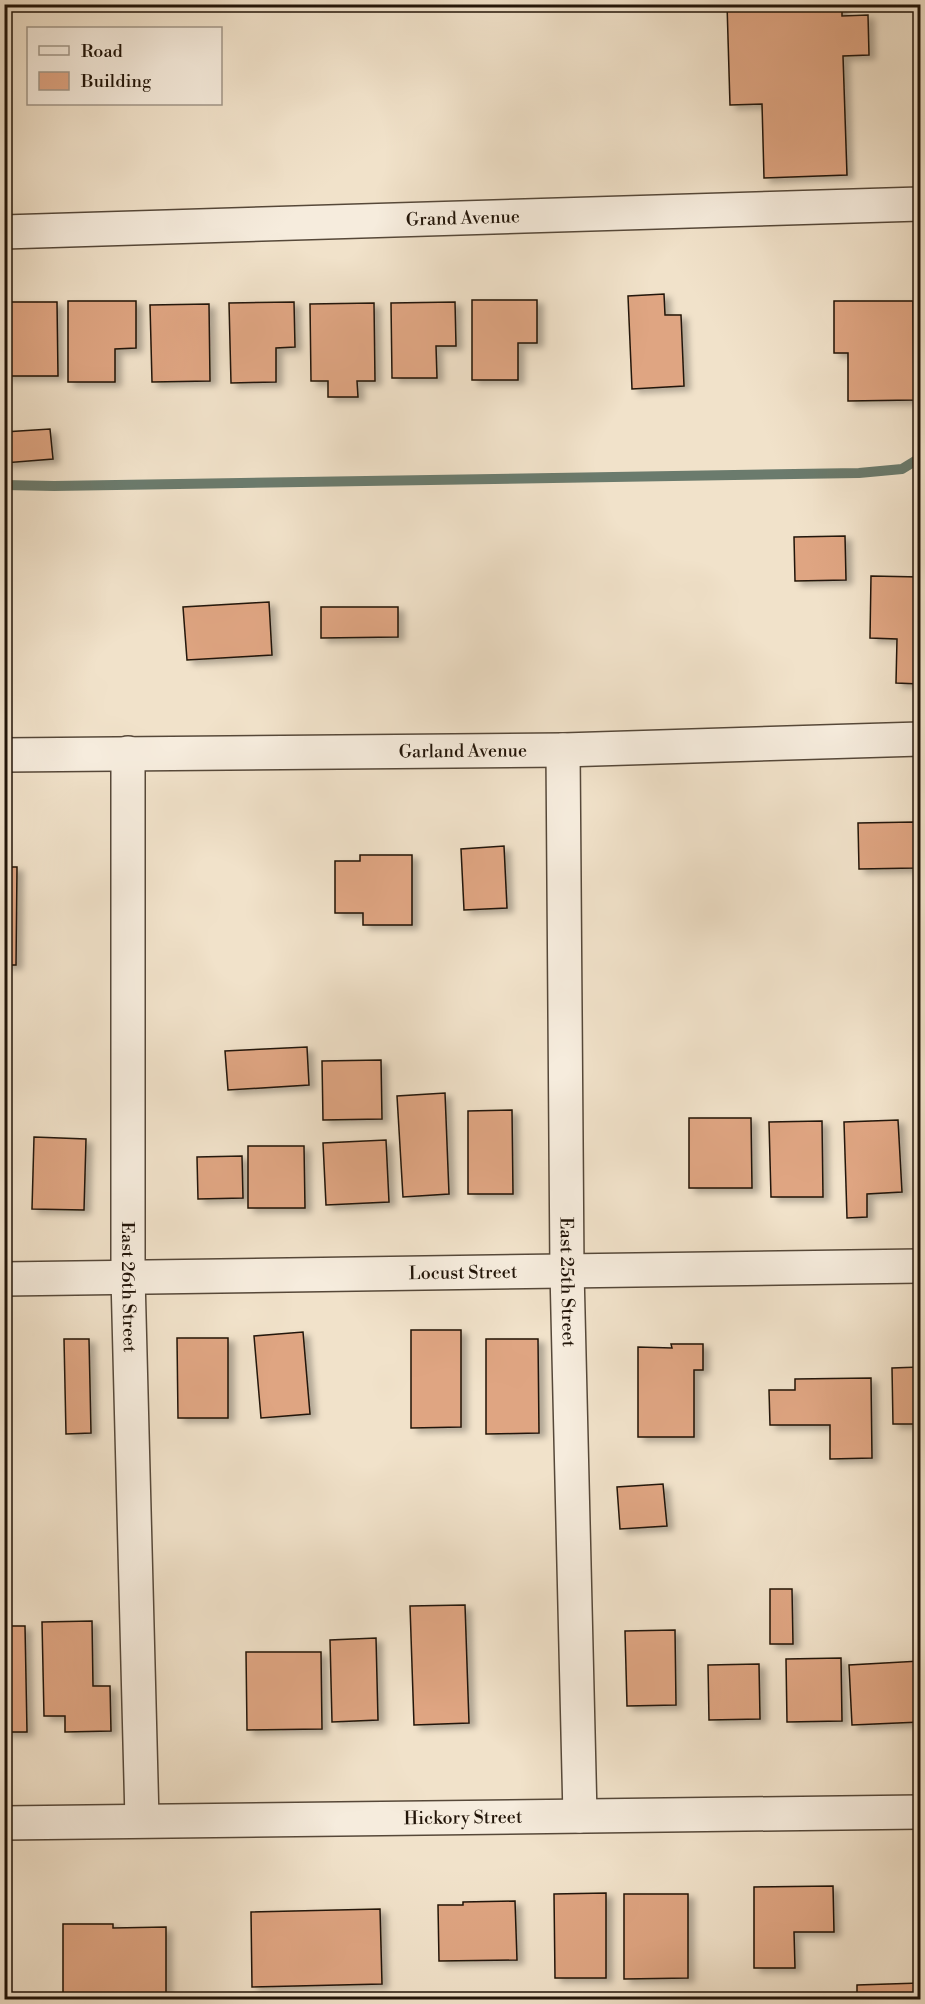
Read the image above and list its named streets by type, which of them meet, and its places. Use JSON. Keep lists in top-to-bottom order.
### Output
{
  "streets": {
    "street": [
      "Grand Avenue",
      "Garland Avenue",
      "Locust Street",
      "East 25th Street",
      "East 26th Street",
      "Hickory Street"
    ]
  },
  "crossings": [
    ["Garland Avenue", "East 25th Street"],
    ["Garland Avenue", "East 26th Street"],
    ["Locust Street", "East 25th Street"],
    ["Locust Street", "East 26th Street"],
    ["East 25th Street", "Hickory Street"],
    ["East 26th Street", "Hickory Street"]
  ],
  "legend": ["Road", "Building"]
}
